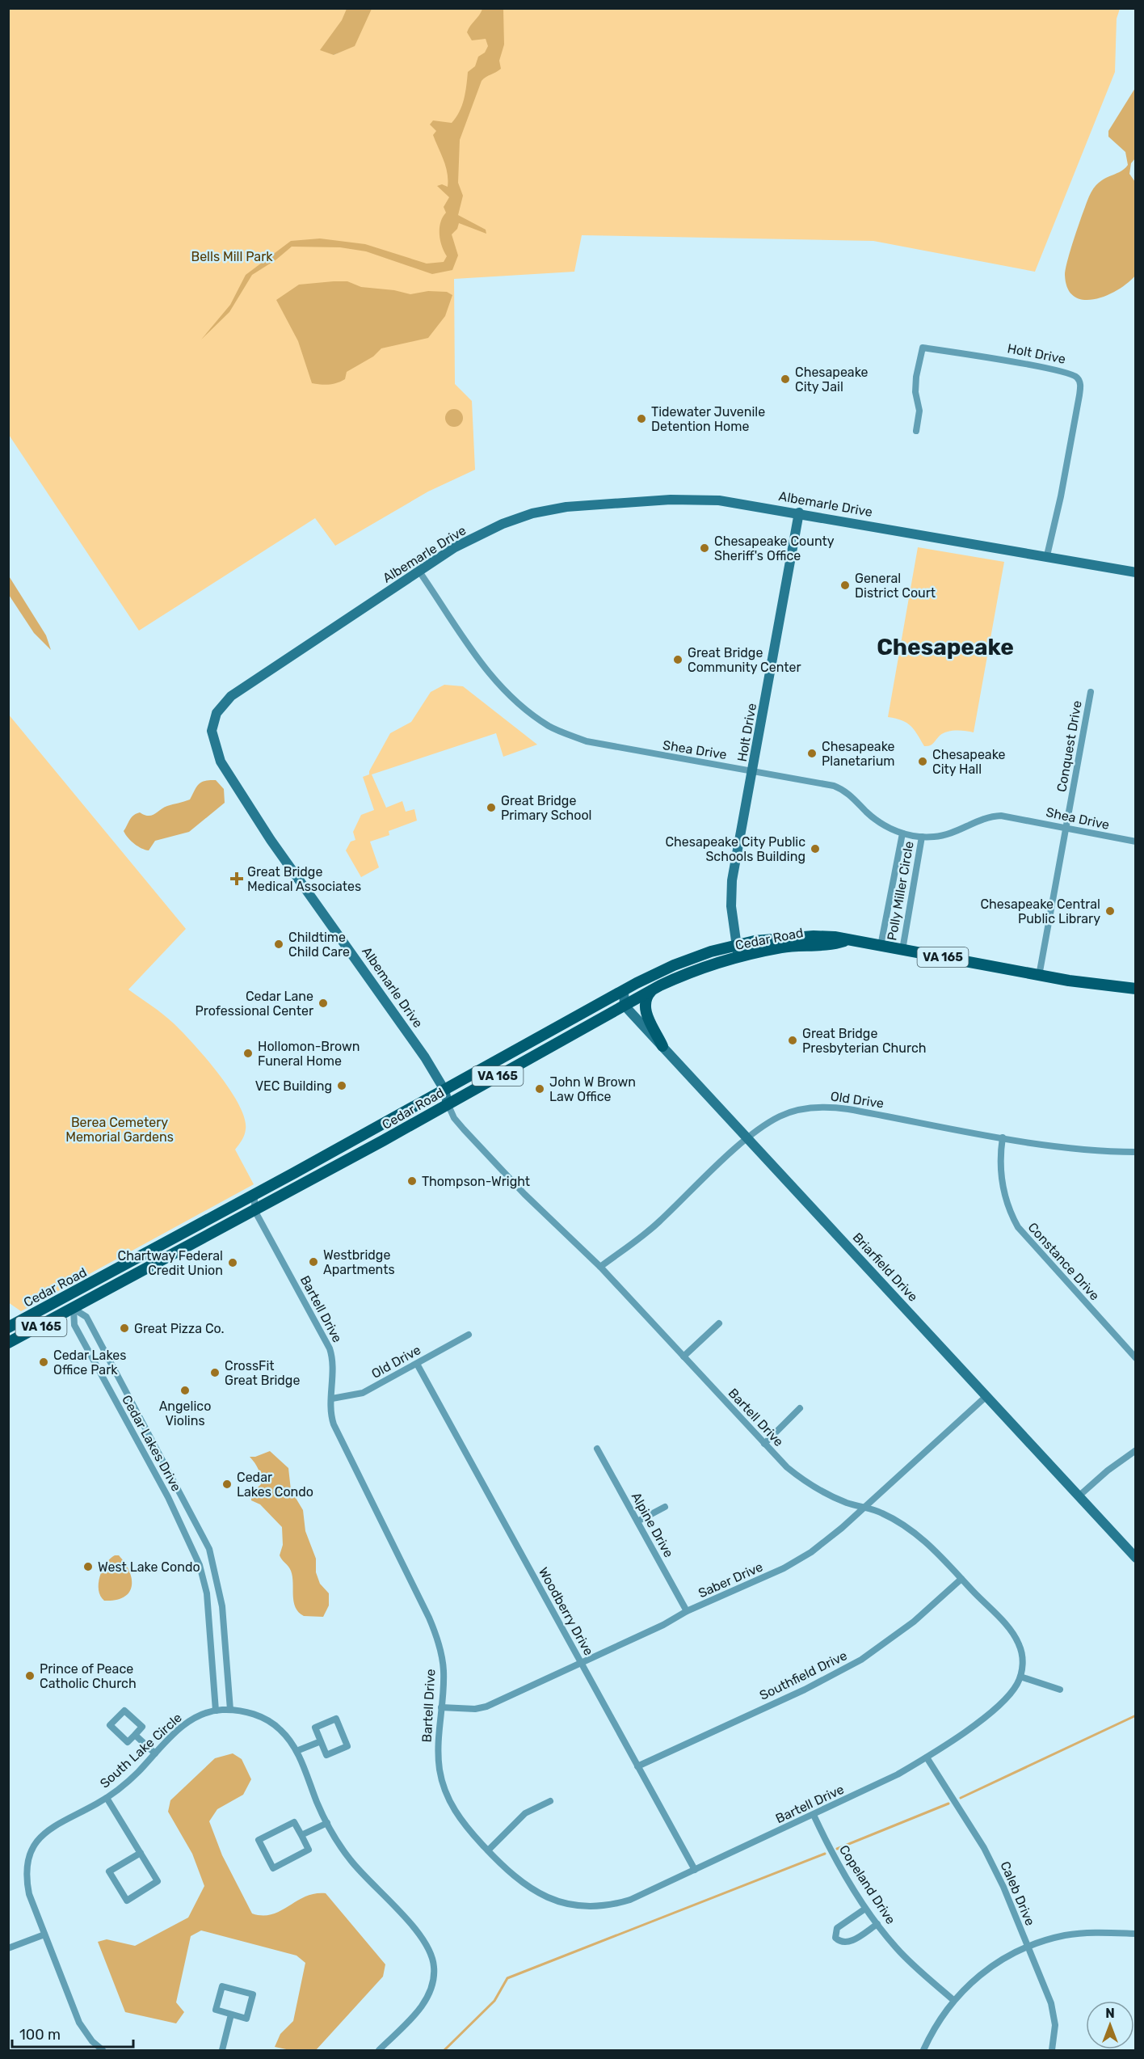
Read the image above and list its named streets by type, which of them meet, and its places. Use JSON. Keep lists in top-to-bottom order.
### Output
{
  "streets": {
    "main road": ["Cedar Road", "VA 165"],
    "street": [
      "Holt Drive",
      "Albemarle Drive",
      "Conquest Drive",
      "Shea Drive",
      "Polly Miller Circle",
      "Old Drive",
      "Constance Drive",
      "Briarfield Drive",
      "Bartell Drive",
      "Cedar Lakes Drive",
      "Alpine Drive",
      "Saber Drive",
      "Woodberry Drive",
      "Southfield Drive",
      "South Lake Circle",
      "Copeland Drive",
      "Caleb Drive"
    ]
  },
  "crossings": [
    ["Holt Drive", "Albemarle Drive"],
    ["Holt Drive", "Shea Drive"],
    ["Holt Drive", "Cedar Road"],
    ["Albemarle Drive", "Shea Drive"],
    ["Albemarle Drive", "Cedar Road"],
    ["Albemarle Drive", "Bartell Drive"],
    ["Conquest Drive", "Shea Drive"],
    ["Conquest Drive", "Cedar Road"],
    ["Shea Drive", "Polly Miller Circle"],
    ["Polly Miller Circle", "Cedar Road"],
    ["Cedar Road", "Briarfield Drive"],
    ["Cedar Road", "Bartell Drive"],
    ["Cedar Road", "Cedar Lakes Drive"],
    ["Old Drive", "Constance Drive"],
    ["Old Drive", "Briarfield Drive"],
    ["Old Drive", "Bartell Drive"],
    ["Old Drive", "Woodberry Drive"],
    ["Briarfield Drive", "Saber Drive"],
    ["Bartell Drive", "Saber Drive"],
    ["Bartell Drive", "Woodberry Drive"],
    ["Bartell Drive", "Southfield Drive"],
    ["Bartell Drive", "Copeland Drive"],
    ["Bartell Drive", "Caleb Drive"],
    ["Cedar Lakes Drive", "South Lake Circle"],
    ["Alpine Drive", "Saber Drive"],
    ["Saber Drive", "Woodberry Drive"],
    ["Woodberry Drive", "Southfield Drive"]
  ],
  "districts": ["Chesapeake"],
  "parks": ["Bells Mill Park", "Berea Cemetery Memorial Gardens"],
  "places": {
    "other": [
      "Chesapeake City Jail",
      "Tidewater Juvenile Detention Home",
      "Chesapeake County Sheriff's Office",
      "General District Court",
      "Great Bridge Community Center",
      "Chesapeake Planetarium",
      "Chesapeake City Hall",
      "Great Bridge Primary School",
      "Chesapeake City Public Schools Building",
      "Chesapeake Central Public Library",
      "Childtime Child Care",
      "Cedar Lane Professional Center",
      "Great Bridge Presbyterian Church",
      "Hollomon-Brown Funeral Home",
      "VEC Building",
      "John W Brown Law Office",
      "Thompson-Wright",
      "Westbridge Apartments",
      "Chartway Federal Credit Union",
      "Great Pizza Co.",
      "Cedar Lakes Office Park",
      "CrossFit Great Bridge",
      "Angelico Violins",
      "Cedar Lakes Condo",
      "West Lake Condo",
      "Prince of Peace Catholic Church"
    ],
    "health": ["Great Bridge Medical Associates"]
  },
  "scale_bar": "100 m",
  "north": "top"
}
